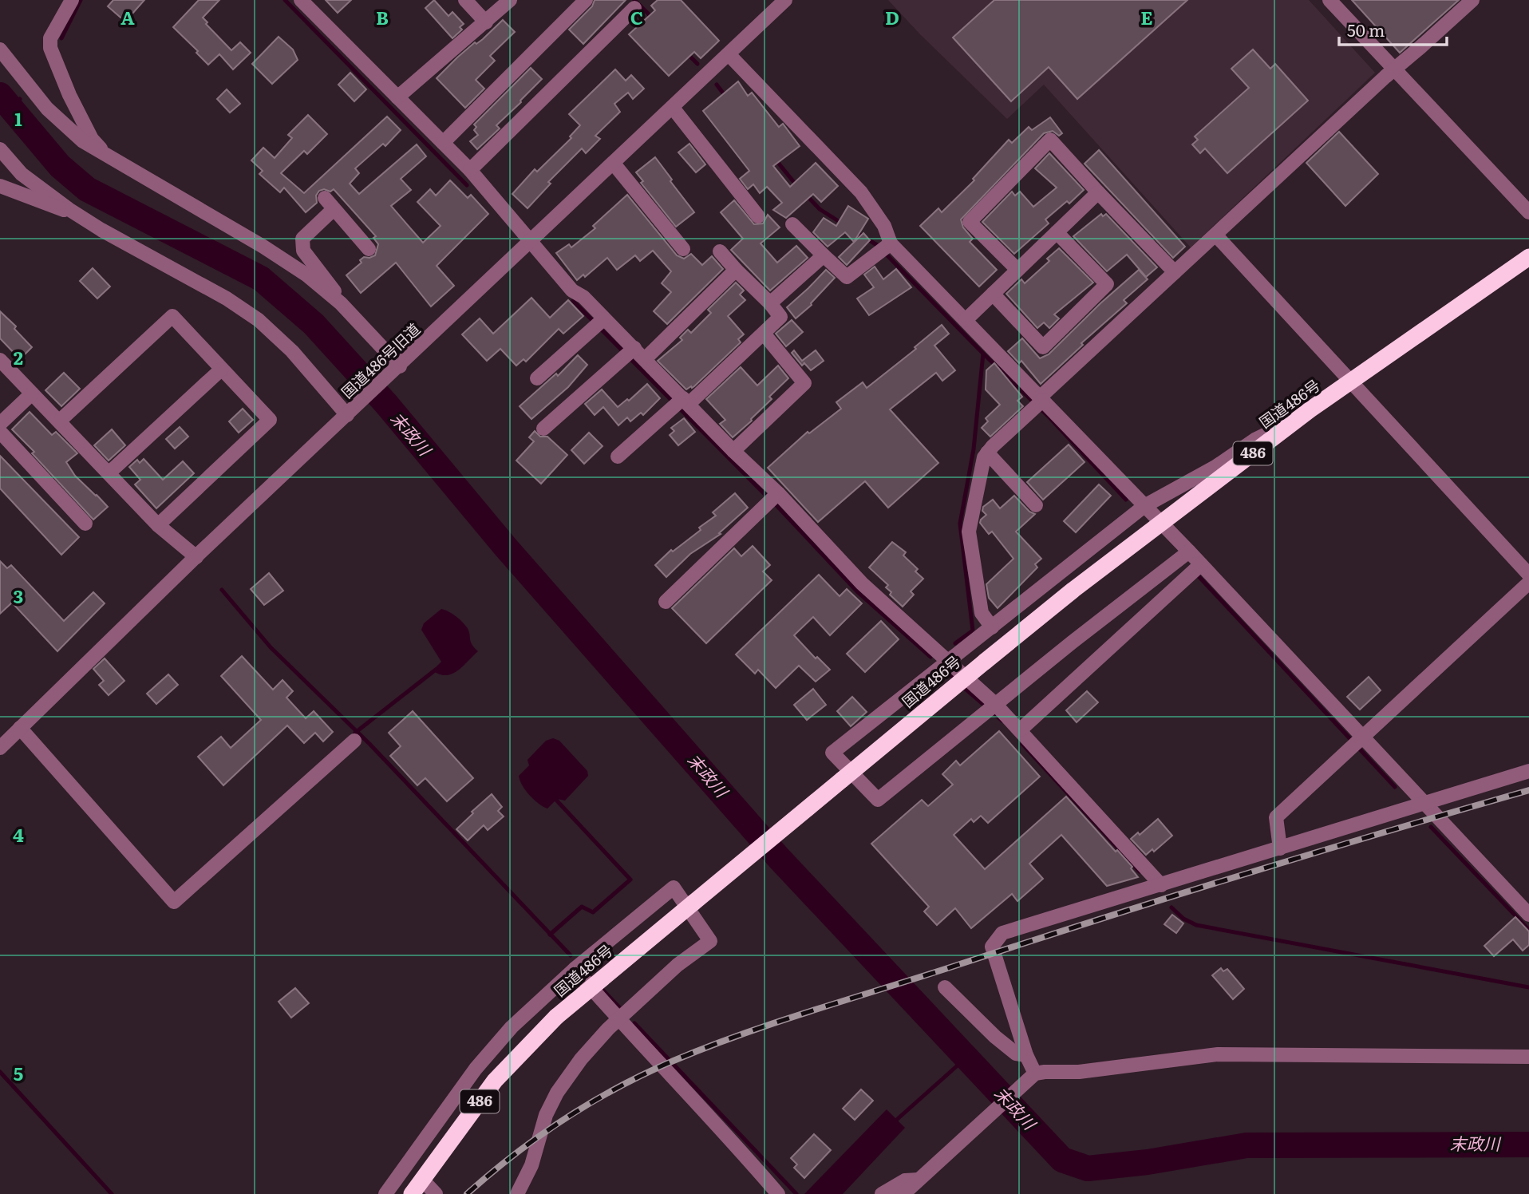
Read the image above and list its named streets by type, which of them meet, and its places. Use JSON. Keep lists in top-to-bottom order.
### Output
{
  "streets": {
    "highway": ["国道486号", "486"],
    "street": ["国道486号旧道"]
  },
  "water": ["末政川"],
  "scale_bar": "50 m",
  "grid": {
    "columns": [
      "A",
      "B",
      "C",
      "D",
      "E"
    ],
    "rows": [
      "1",
      "2",
      "3",
      "4",
      "5"
    ]
  }
}
